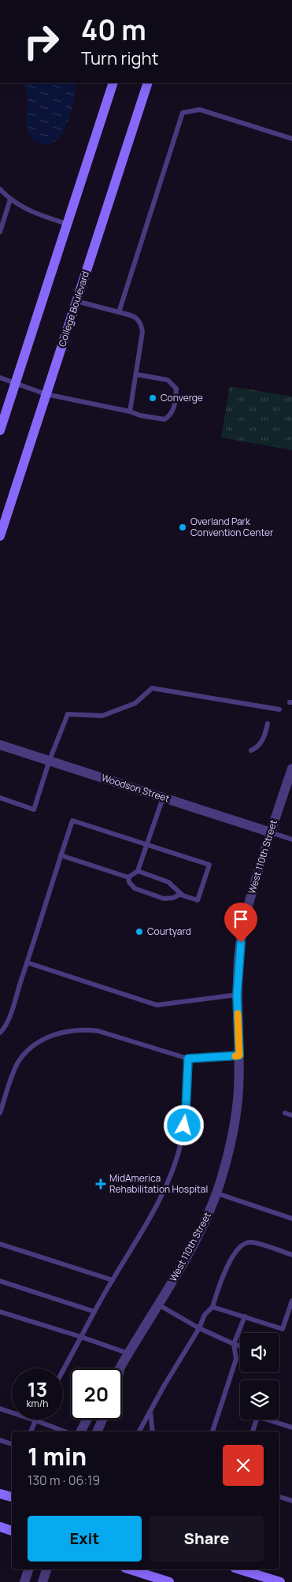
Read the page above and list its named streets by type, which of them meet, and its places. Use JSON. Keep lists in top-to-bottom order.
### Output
{
  "streets": {
    "main road": ["College Boulevard"],
    "street": ["Woodson Street", "West 110th Street"]
  },
  "crossings": [
    ["Woodson Street", "West 110th Street"]
  ],
  "places": {
    "other": ["Converge", "Overland Park Convention Center", "Courtyard"],
    "health": ["MidAmerica Rehabilitation Hospital"]
  },
  "page": {
    "turn": ["40 m", "Turn right"],
    "speed": "13 km/h",
    "limit": "20",
    "heading": ["1 min", "130 m · 06:19"],
    "buttons": ["Exit", "Share"]
  }
}
